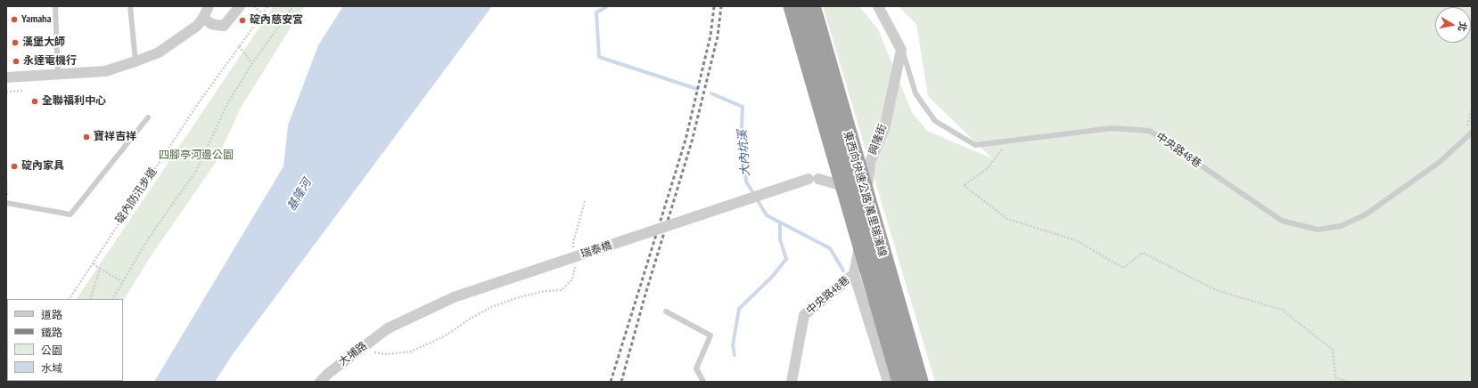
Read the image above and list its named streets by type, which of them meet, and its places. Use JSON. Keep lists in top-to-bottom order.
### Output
{
  "streets": {
    "highway": ["東西向快速公路 萬里瑞濱線"],
    "street": [
      "興隆街",
      "中央路48巷",
      "瑞泰橋",
      "大埔路"
    ],
    "path": ["碇內防汛步道"]
  },
  "crossings": [
    ["興隆街", "中央路48巷"],
    ["瑞泰橋", "大埔路"]
  ],
  "water": ["大內坑溪", "基隆河"],
  "parks": ["四腳亭河邊公園"],
  "places": [
    "Yamaha",
    "碇內慈安宮",
    "漢堡大師",
    "永達電機行",
    "全聯福利中心",
    "寶祥吉祥",
    "碇內家具"
  ],
  "legend": [
    "道路",
    "鐵路",
    "公園",
    "水域"
  ],
  "north": "right"
}
